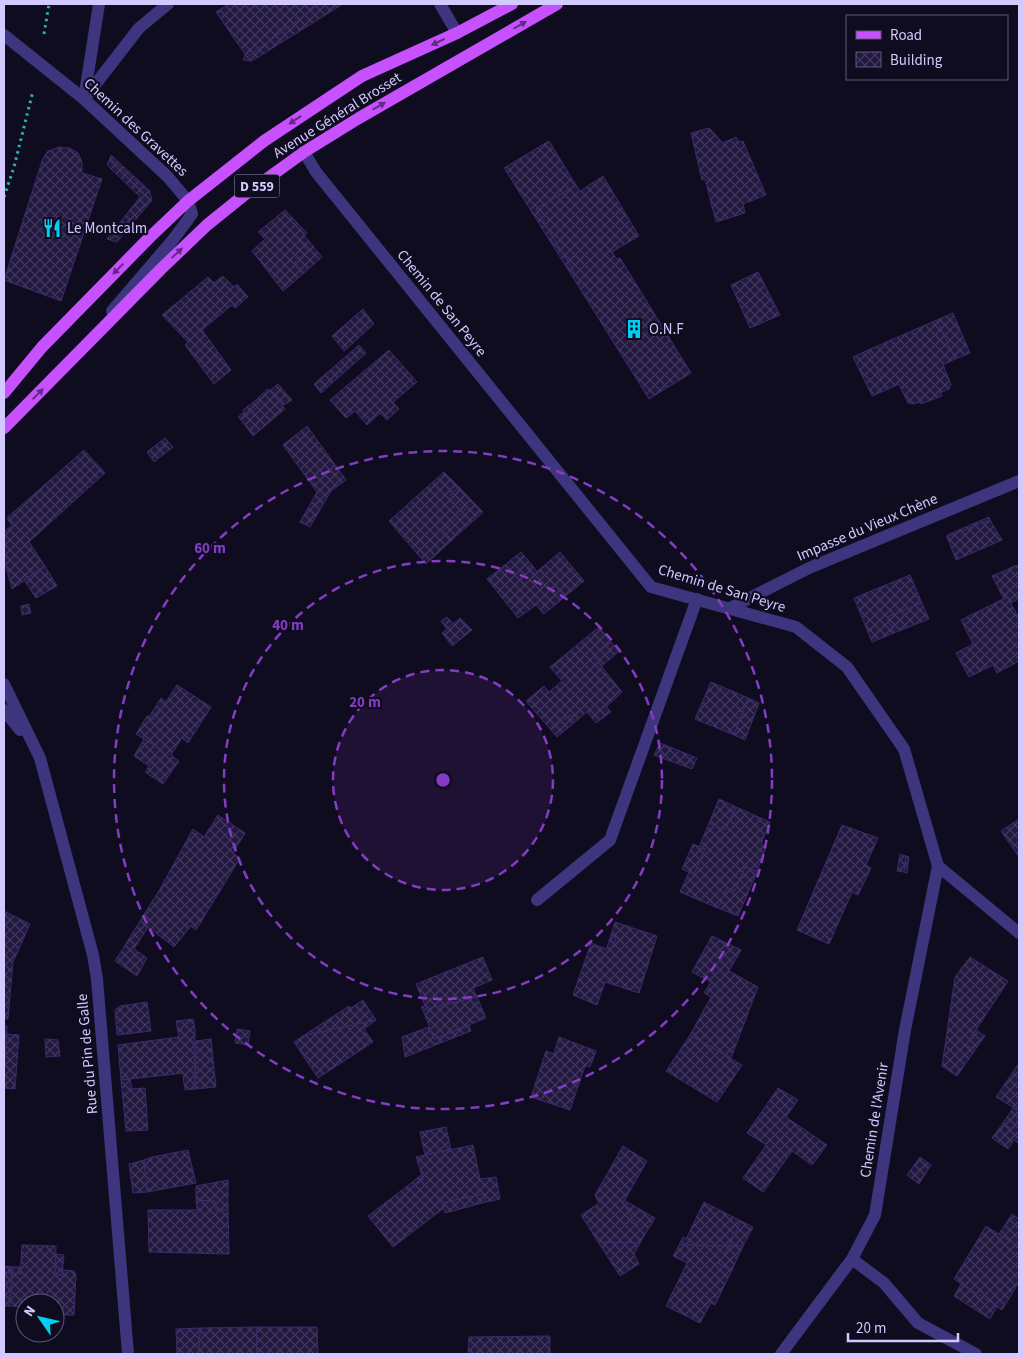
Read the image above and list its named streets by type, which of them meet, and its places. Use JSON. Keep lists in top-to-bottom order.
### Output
{
  "streets": {
    "main road": ["Avenue Général Brosset", "D 559"],
    "street": [
      "Chemin des Gravettes",
      "Chemin de San Peyre",
      "Impasse du Vieux Chène",
      "Rue du Pin de Galle",
      "Chemin de l'Avenir"
    ]
  },
  "crossings": [
    ["Avenue Général Brosset", "Chemin des Gravettes"],
    ["Avenue Général Brosset", "Chemin de San Peyre"],
    ["Chemin de San Peyre", "Impasse du Vieux Chène"],
    ["Chemin de San Peyre", "Chemin de l'Avenir"]
  ],
  "places": {
    "restaurant": ["Le Montcalm"],
    "building": ["O.N.F"]
  },
  "legend": ["Road", "Building"],
  "scale_bar": "20 m",
  "north": "top left",
  "rings": ["60 m", "40 m", "20 m"]
}
